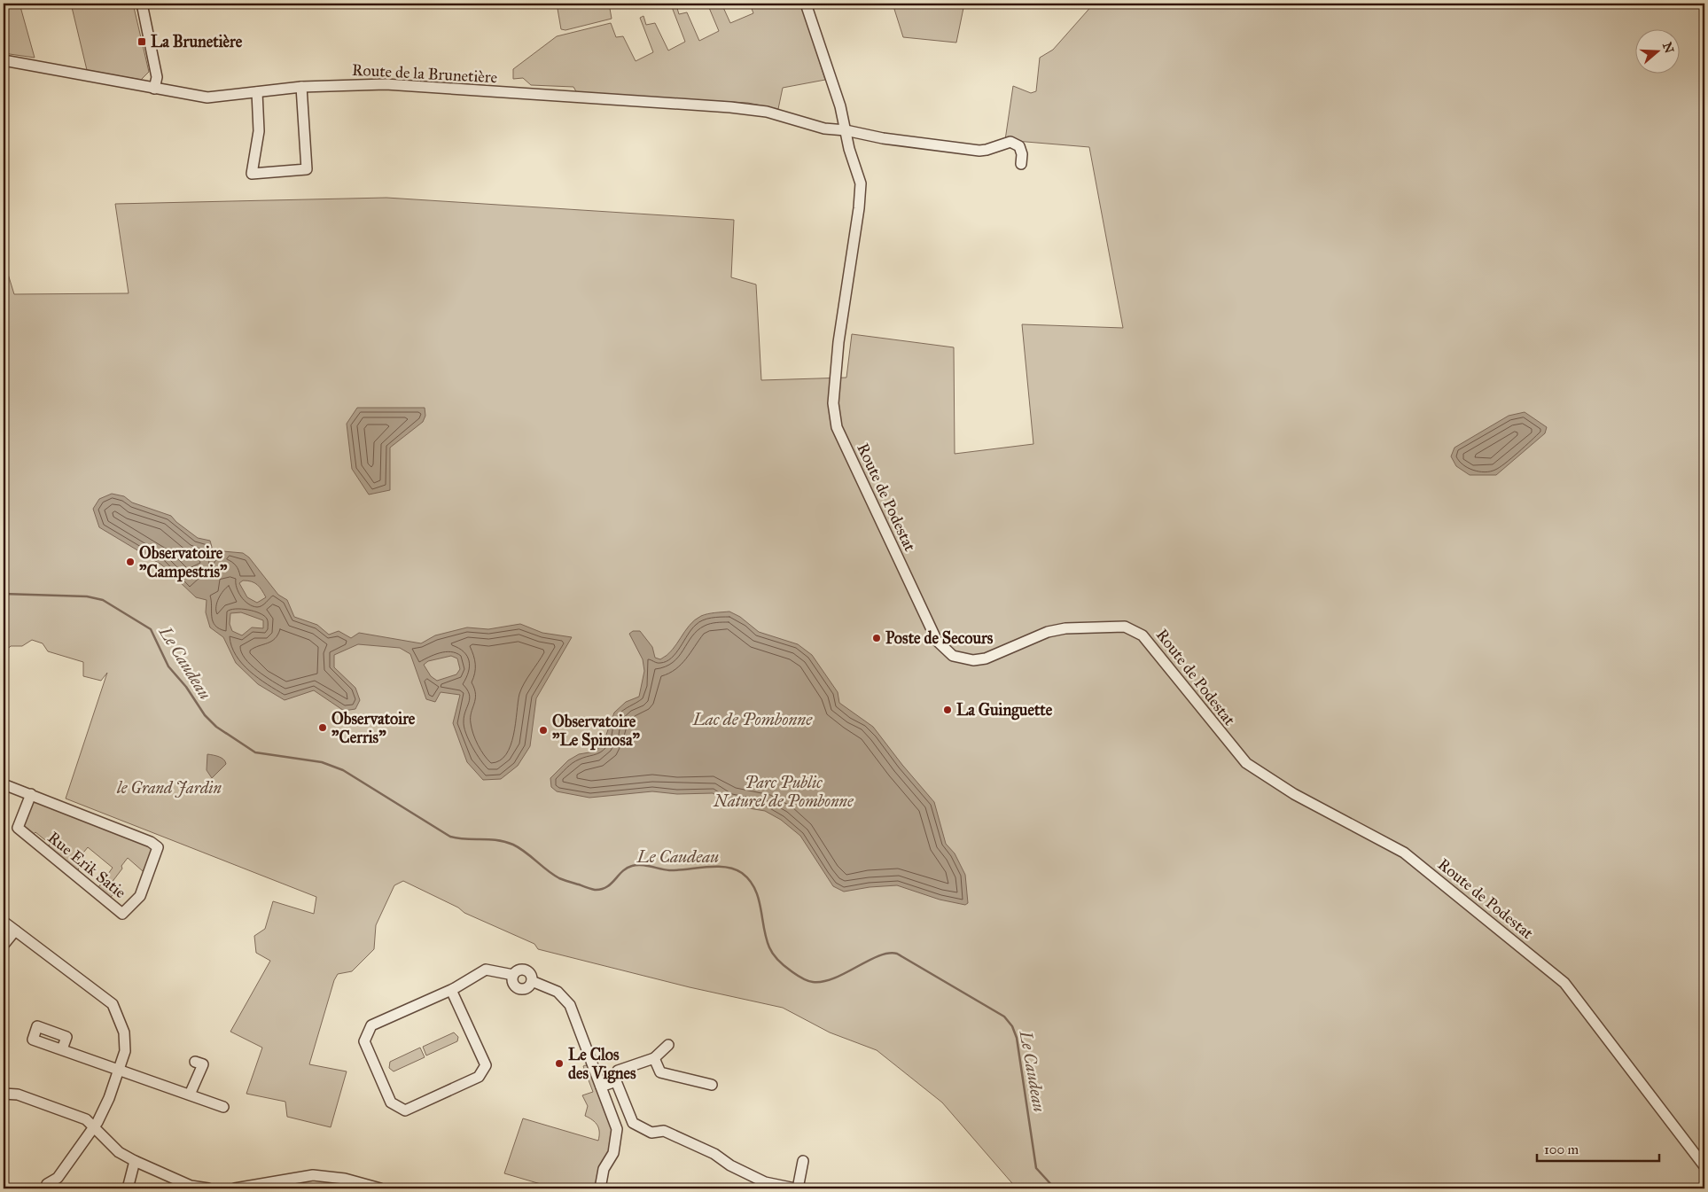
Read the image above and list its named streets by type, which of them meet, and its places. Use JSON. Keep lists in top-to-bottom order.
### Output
{
  "streets": {
    "street": ["Route de la Brunetière", "Route de Podestat", "Rue Erik Satie"]
  },
  "crossings": [
    ["Route de la Brunetière", "Route de Podestat"]
  ],
  "water": ["Le Caudeau", "Lac de Pombonne"],
  "parks": ["Parc Public Naturel de Pombonne", "le Grand Jardin"],
  "places": {
    "transit": ["La Brunetière"],
    "other": [
      "Observatoire \"Campestris\"",
      "Poste de Secours",
      "La Guinguette",
      "Observatoire \"Cerris\"",
      "Observatoire \"Le Spinosa\"",
      "Le Clos des Vignes"
    ]
  },
  "scale_bar": "100 m",
  "north": "right"
}
